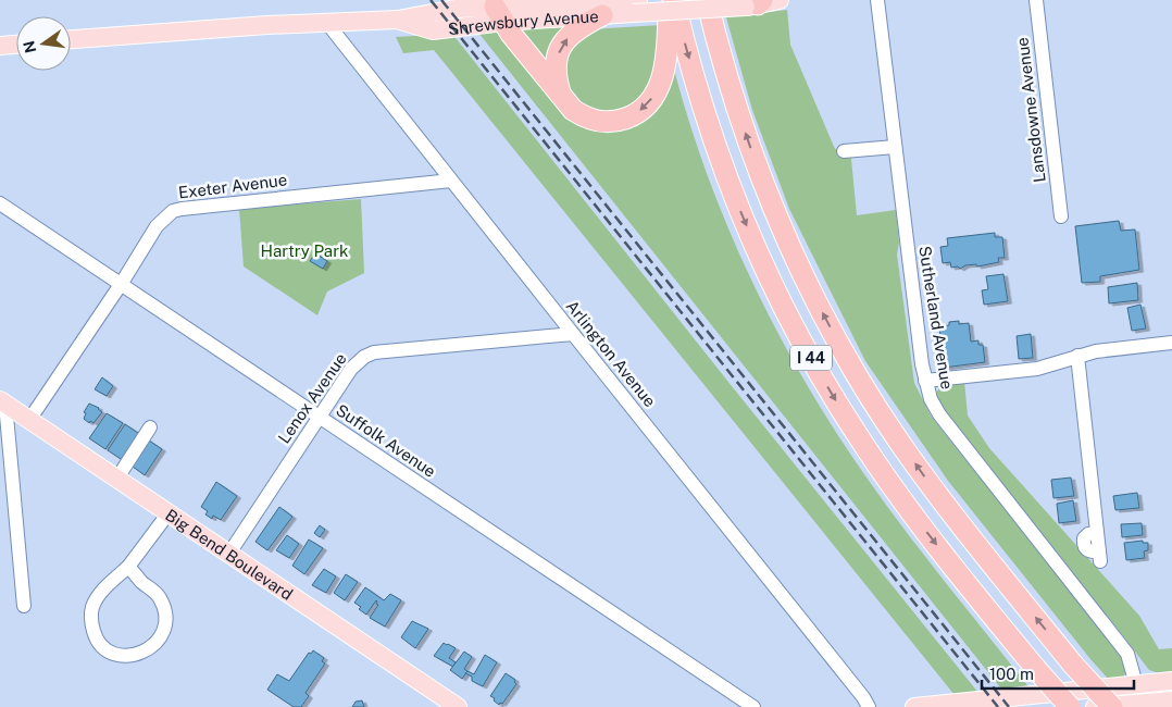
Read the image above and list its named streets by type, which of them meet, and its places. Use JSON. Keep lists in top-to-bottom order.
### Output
{
  "streets": {
    "highway": ["I 44"],
    "main road": ["Shrewsbury Avenue", "Big Bend Boulevard"],
    "street": [
      "Lansdowne Avenue",
      "Exeter Avenue",
      "Sutherland Avenue",
      "Arlington Avenue",
      "Lenox Avenue",
      "Suffolk Avenue"
    ]
  },
  "crossings": [
    ["Shrewsbury Avenue", "Arlington Avenue"],
    ["Exeter Avenue", "Arlington Avenue"],
    ["Exeter Avenue", "Suffolk Avenue"],
    ["Exeter Avenue", "Big Bend Boulevard"],
    ["Arlington Avenue", "Lenox Avenue"],
    ["Lenox Avenue", "Suffolk Avenue"],
    ["Lenox Avenue", "Big Bend Boulevard"]
  ],
  "parks": ["Hartry Park"],
  "scale_bar": "100 m",
  "north": "left"
}
